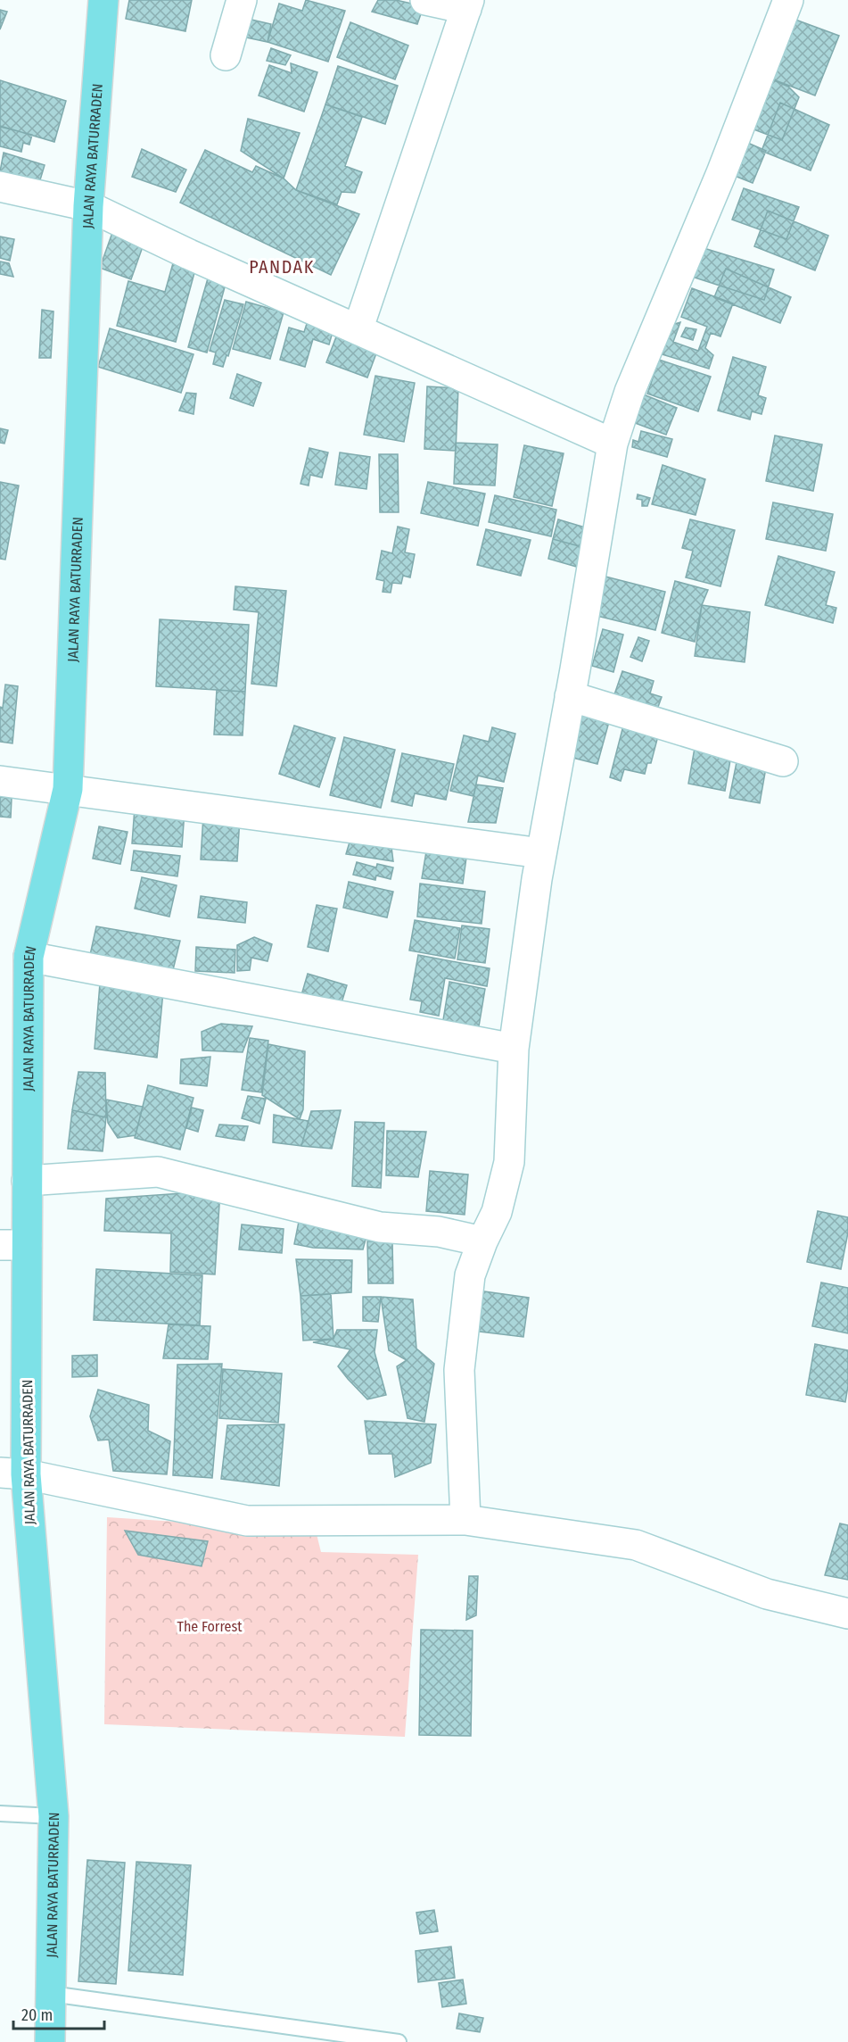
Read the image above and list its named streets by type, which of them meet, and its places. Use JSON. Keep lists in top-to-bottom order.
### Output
{
  "streets": {
    "main road": ["JALAN RAYA BATURRADEN"]
  },
  "districts": ["PANDAK"],
  "parks": ["The Forrest"],
  "scale_bar": "20 m"
}
